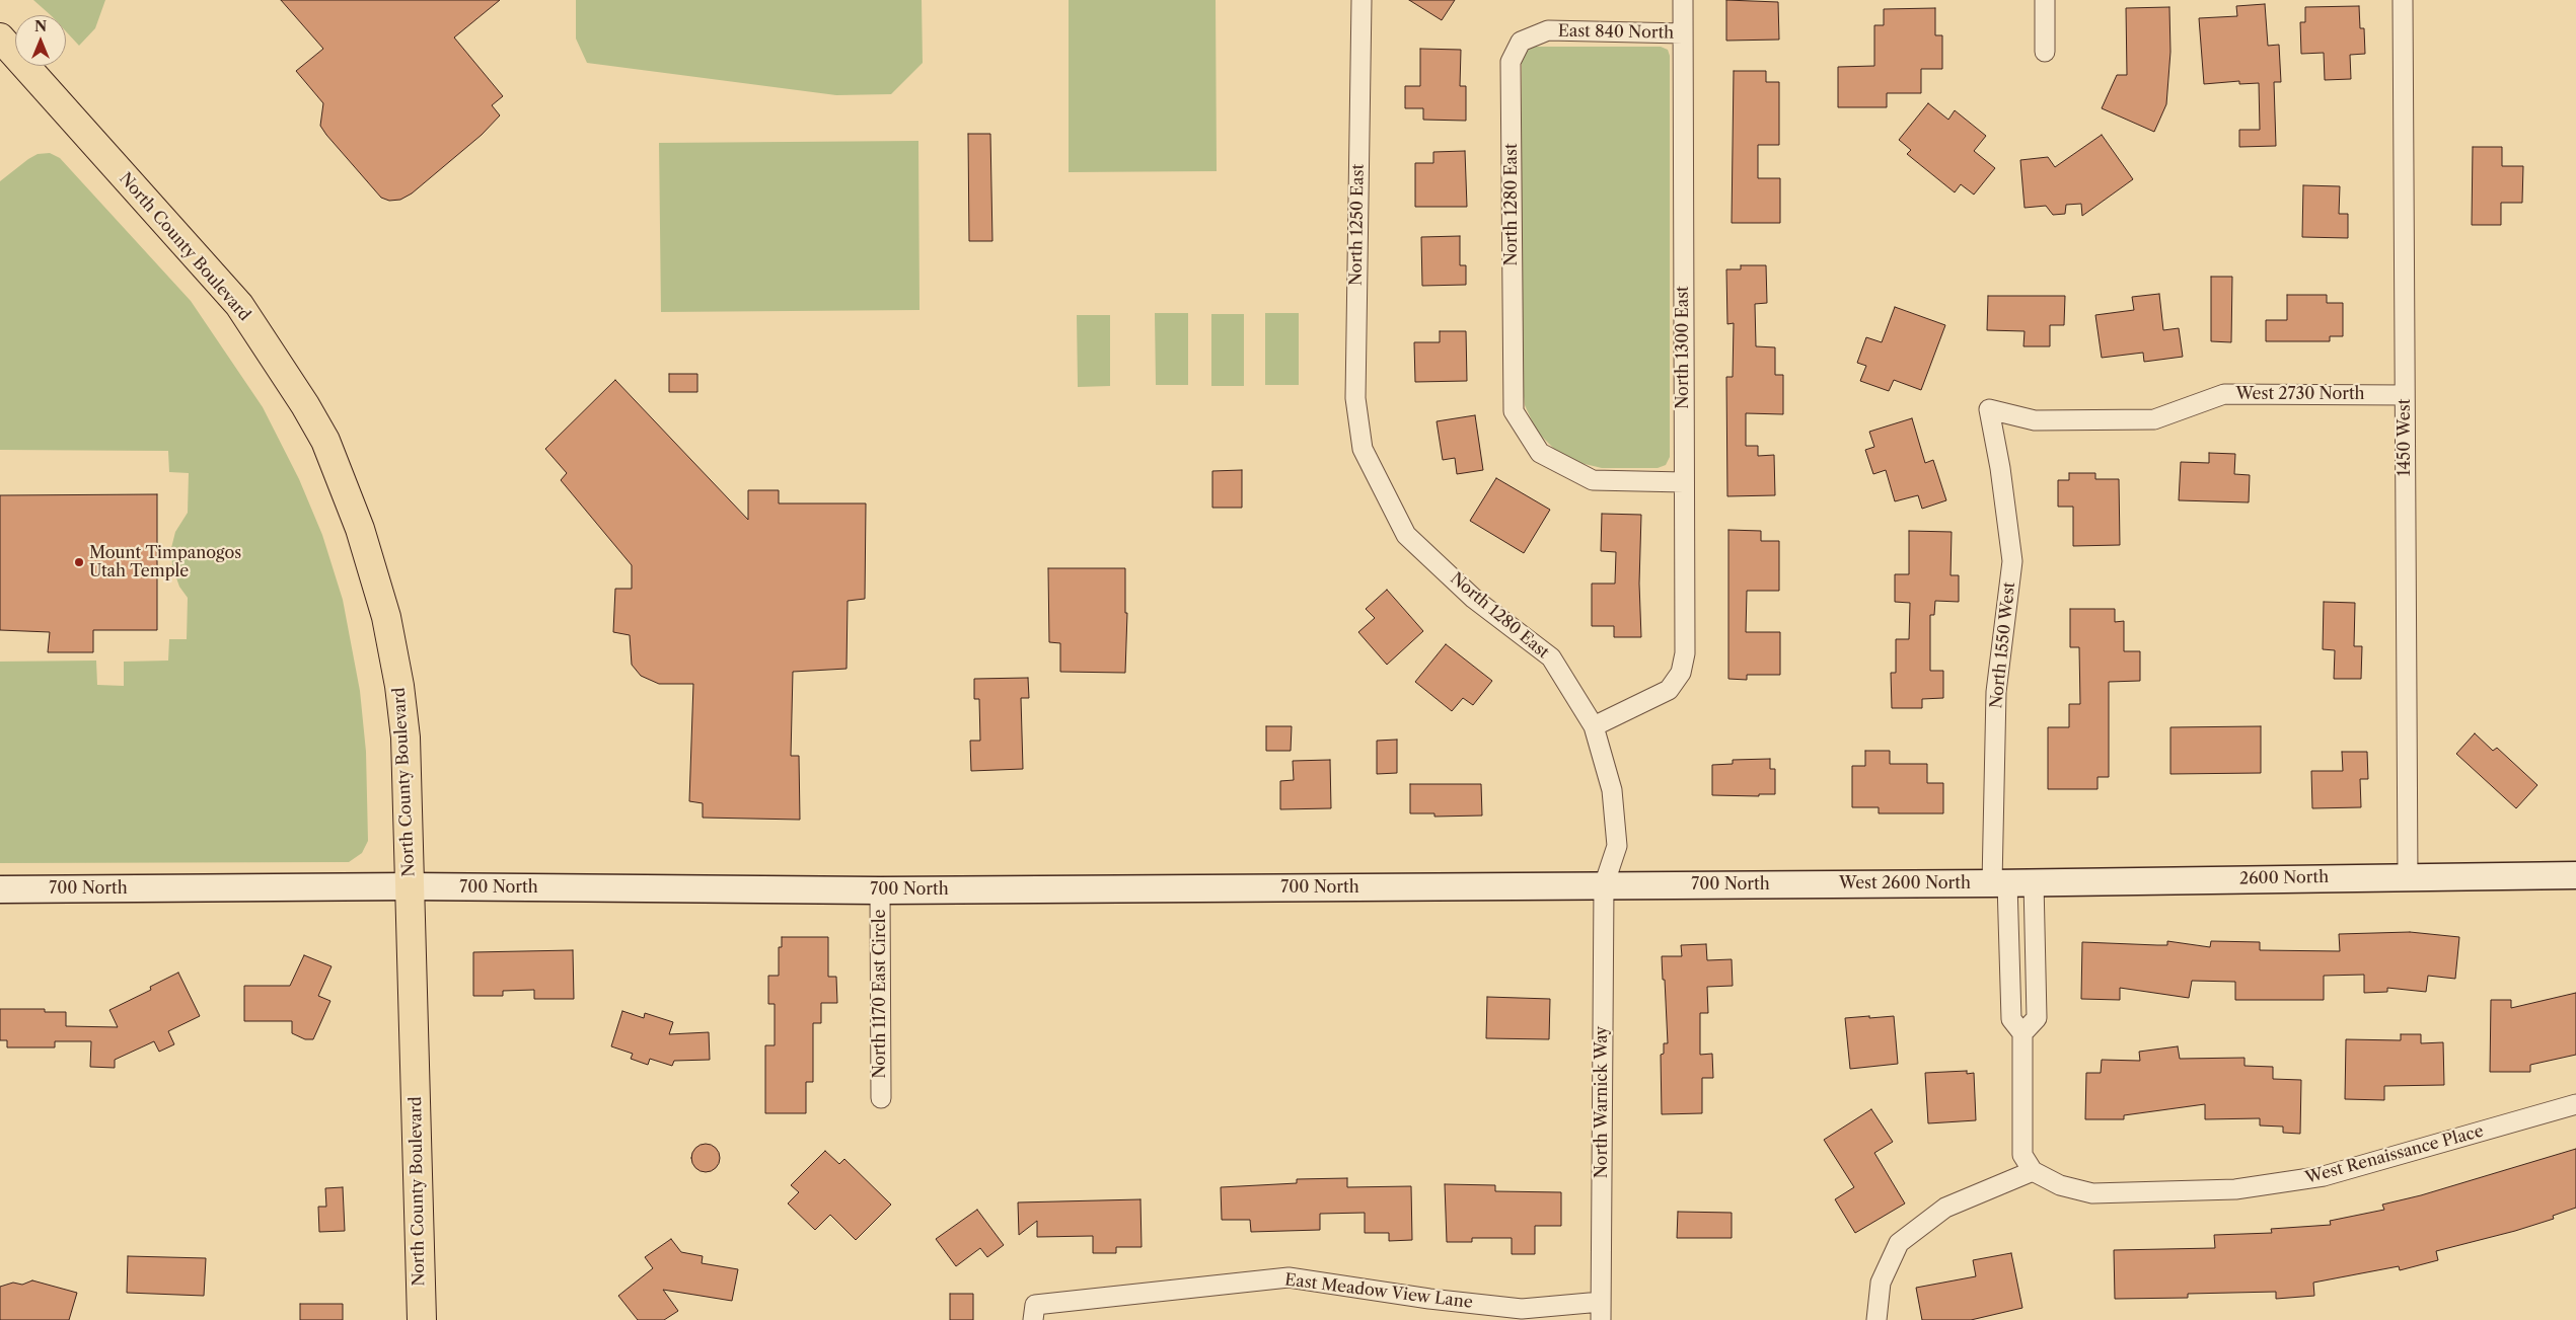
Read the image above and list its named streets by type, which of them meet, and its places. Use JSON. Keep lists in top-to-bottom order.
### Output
{
  "streets": {
    "main road": ["North County Boulevard"],
    "street": [
      "East 840 North",
      "North 1280 East",
      "North 1250 East",
      "North 1300 East",
      "West 2730 North",
      "1450 West",
      "North 1550 West",
      "2600 North",
      "West 2600 North",
      "700 North",
      "North 1170 East Circle",
      "North Warnick Way",
      "West Renaissance Place",
      "East Meadow View Lane"
    ]
  },
  "crossings": [
    ["East 840 North", "North 1280 East"],
    ["East 840 North", "North 1300 East"],
    ["North 1280 East", "North 1250 East"],
    ["North 1280 East", "North 1300 East"],
    ["North 1280 East", "700 North"],
    ["North 1280 East", "North Warnick Way"],
    ["North County Boulevard", "700 North"],
    ["West 2730 North", "1450 West"],
    ["West 2730 North", "North 1550 West"],
    ["1450 West", "2600 North"],
    ["North 1550 West", "2600 North"],
    ["North 1550 West", "West 2600 North"],
    ["2600 North", "West 2600 North"],
    ["West 2600 North", "700 North"],
    ["700 North", "North 1170 East Circle"],
    ["700 North", "North Warnick Way"],
    ["North Warnick Way", "East Meadow View Lane"]
  ],
  "places": ["Mount Timpanogos Utah Temple"],
  "north": "top"
}
